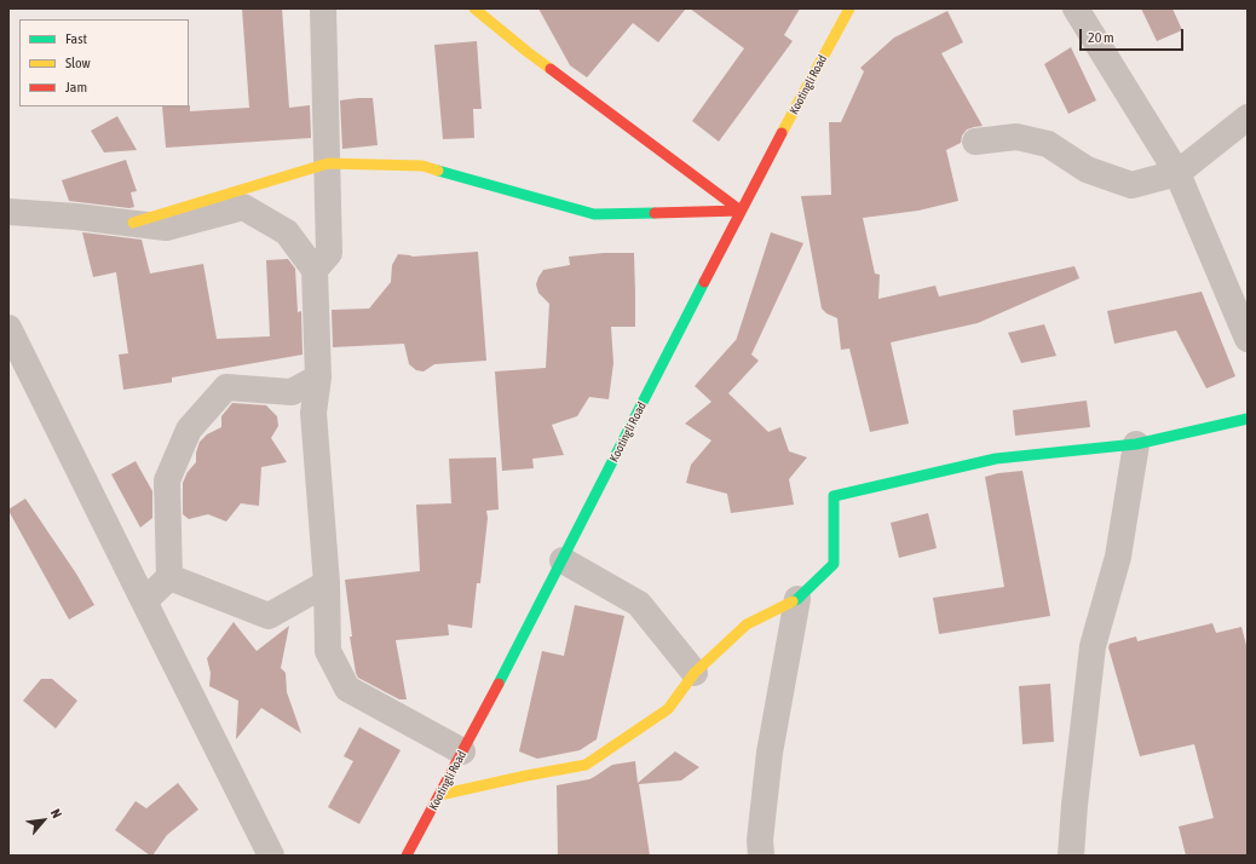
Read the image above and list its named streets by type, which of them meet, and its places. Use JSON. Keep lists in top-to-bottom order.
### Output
{
  "streets": {
    "street": ["Kootingli Road"]
  },
  "legend": ["Fast", "Slow", "Jam"],
  "scale_bar": "20 m",
  "north": "top right"
}
